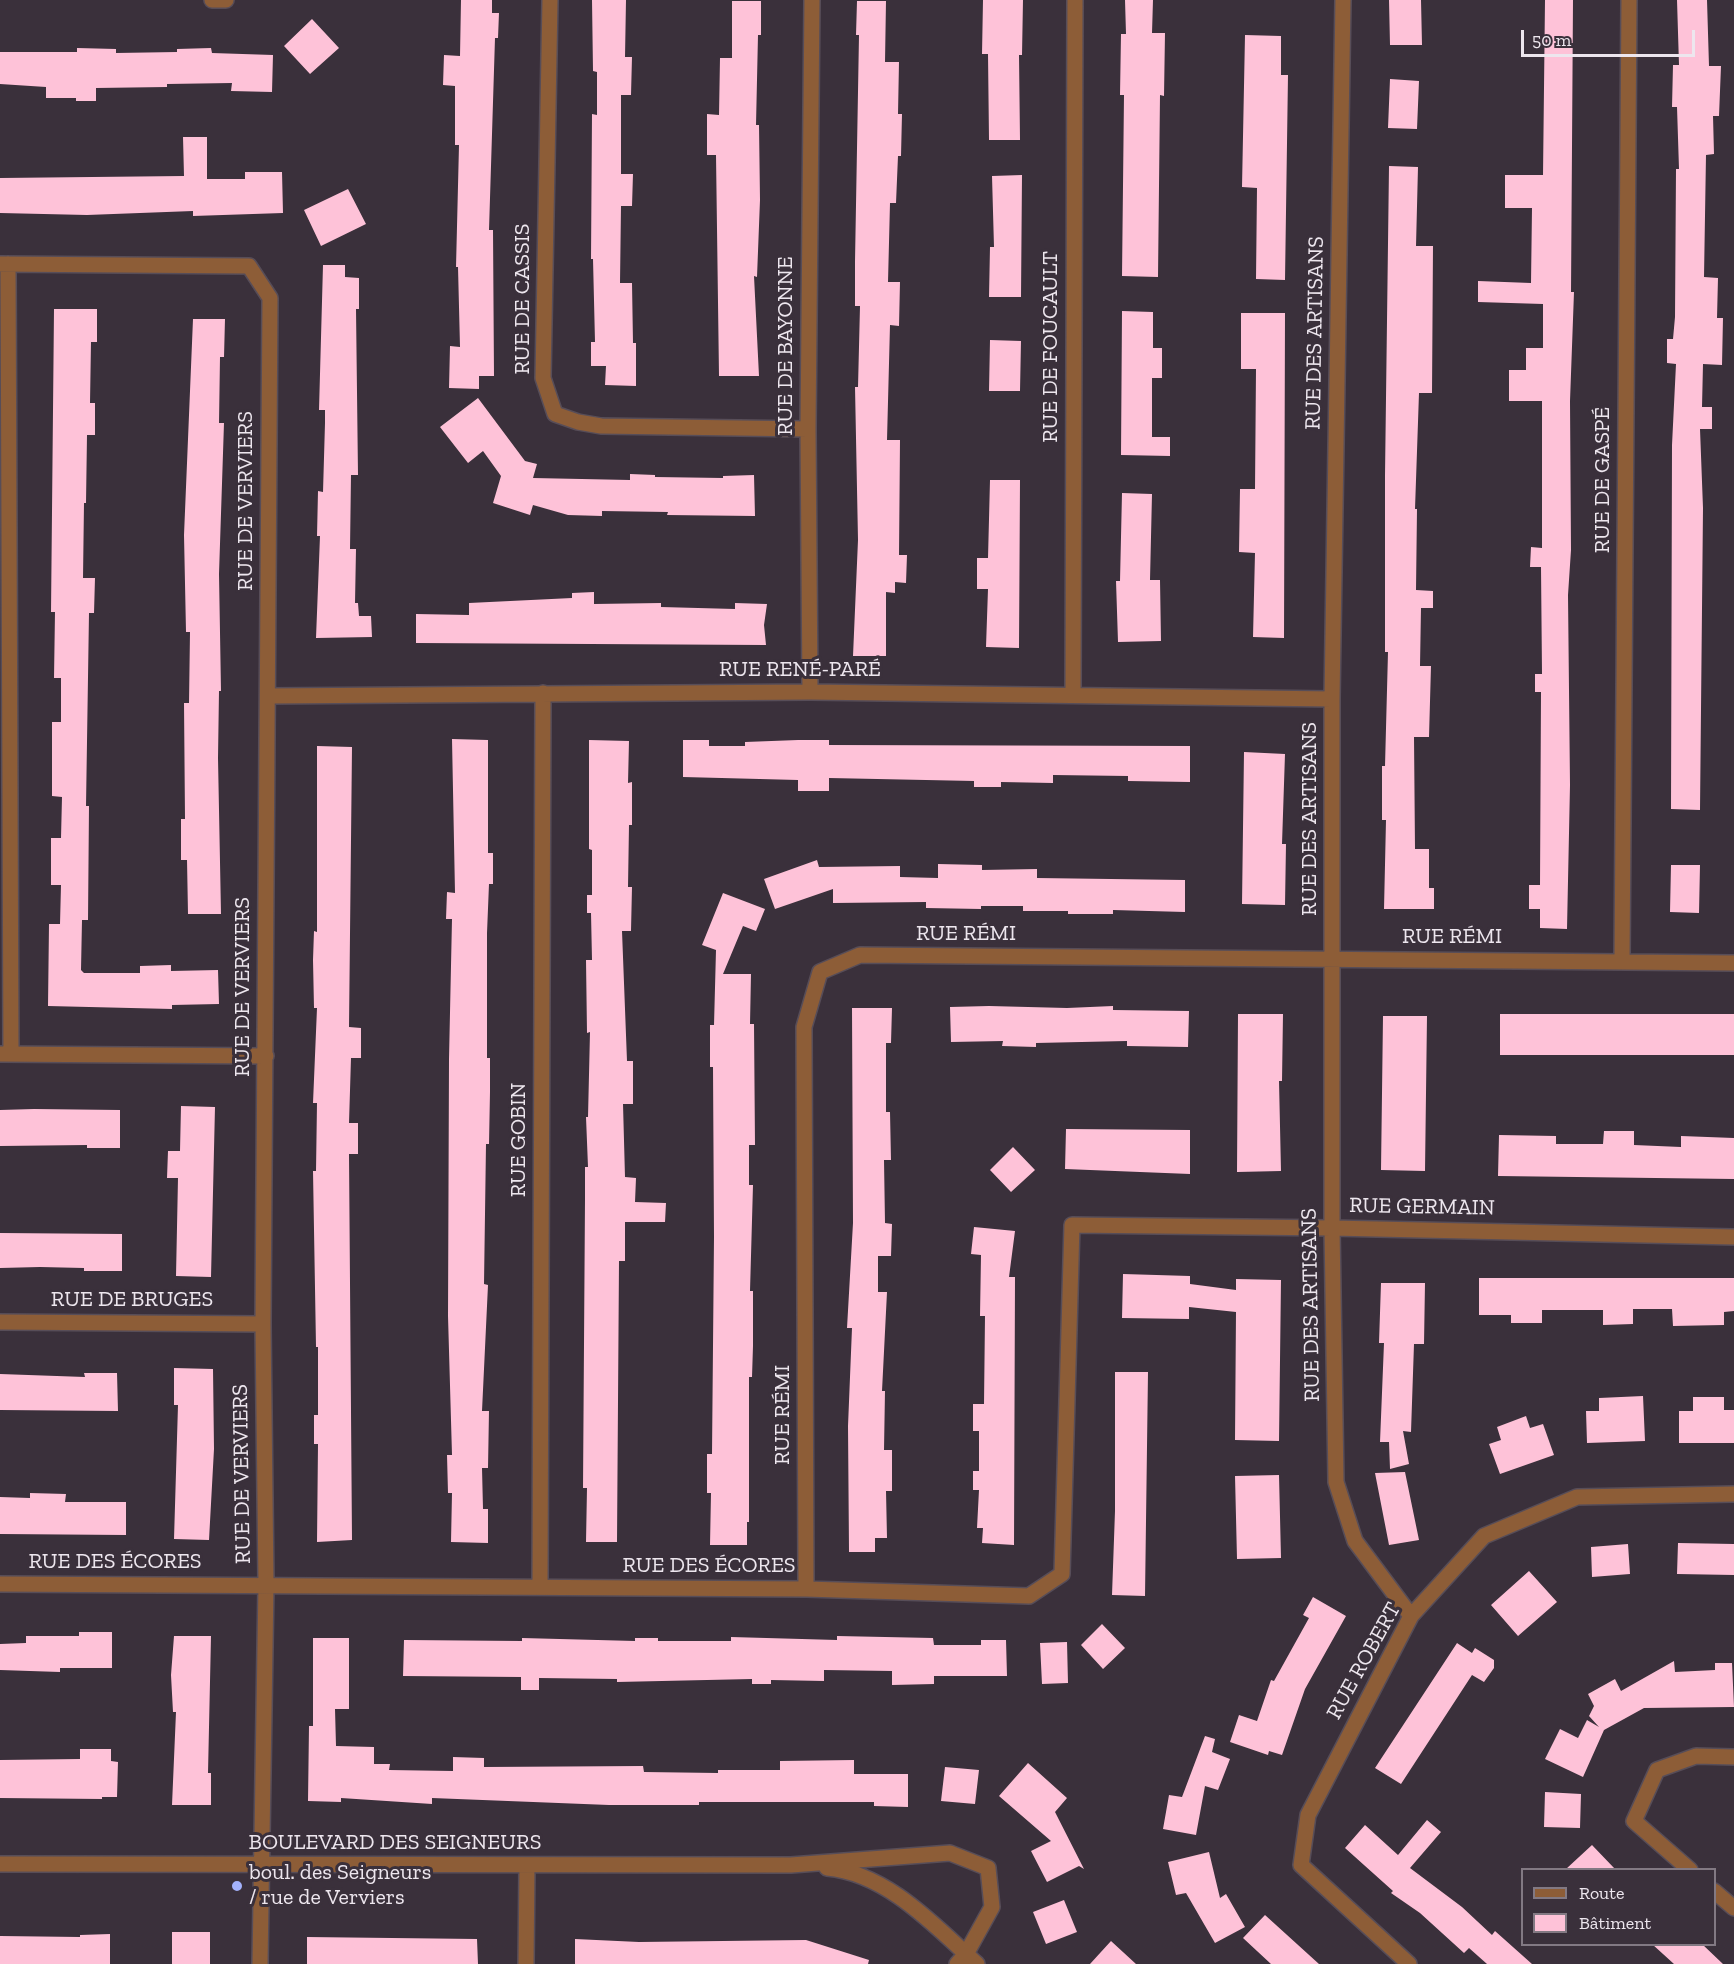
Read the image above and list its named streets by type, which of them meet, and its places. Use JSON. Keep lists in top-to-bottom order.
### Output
{
  "streets": {
    "street": [
      "RUE DE CASSIS",
      "RUE DES ARTISANS",
      "RUE DE BAYONNE",
      "RUE DE FOUCAULT",
      "RUE DE GASPÉ",
      "RUE DE VERVIERS",
      "RUE RENÉ-PARÉ",
      "RUE RÉMI",
      "RUE GOBIN",
      "RUE GERMAIN",
      "RUE DE BRUGES",
      "RUE DES ÉCORES",
      "RUE ROBERT",
      "BOULEVARD DES SEIGNEURS"
    ]
  },
  "crossings": [
    ["RUE DE CASSIS", "RUE DE BAYONNE"],
    ["RUE DES ARTISANS", "RUE RENÉ-PARÉ"],
    ["RUE DES ARTISANS", "RUE RÉMI"],
    ["RUE DES ARTISANS", "RUE GERMAIN"],
    ["RUE DES ARTISANS", "RUE ROBERT"],
    ["RUE DE BAYONNE", "RUE RENÉ-PARÉ"],
    ["RUE DE FOUCAULT", "RUE RENÉ-PARÉ"],
    ["RUE DE GASPÉ", "RUE RÉMI"],
    ["RUE DE VERVIERS", "RUE RENÉ-PARÉ"],
    ["RUE DE VERVIERS", "RUE DE BRUGES"],
    ["RUE DE VERVIERS", "RUE DES ÉCORES"],
    ["RUE DE VERVIERS", "BOULEVARD DES SEIGNEURS"],
    ["RUE RENÉ-PARÉ", "RUE GOBIN"],
    ["RUE RÉMI", "RUE DES ÉCORES"],
    ["RUE GOBIN", "RUE DES ÉCORES"],
    ["RUE GERMAIN", "RUE DES ÉCORES"]
  ],
  "places": ["boul. des Seigneurs / rue de Verviers"],
  "legend": ["Route", "Bâtiment"],
  "scale_bar": "50 m"
}
